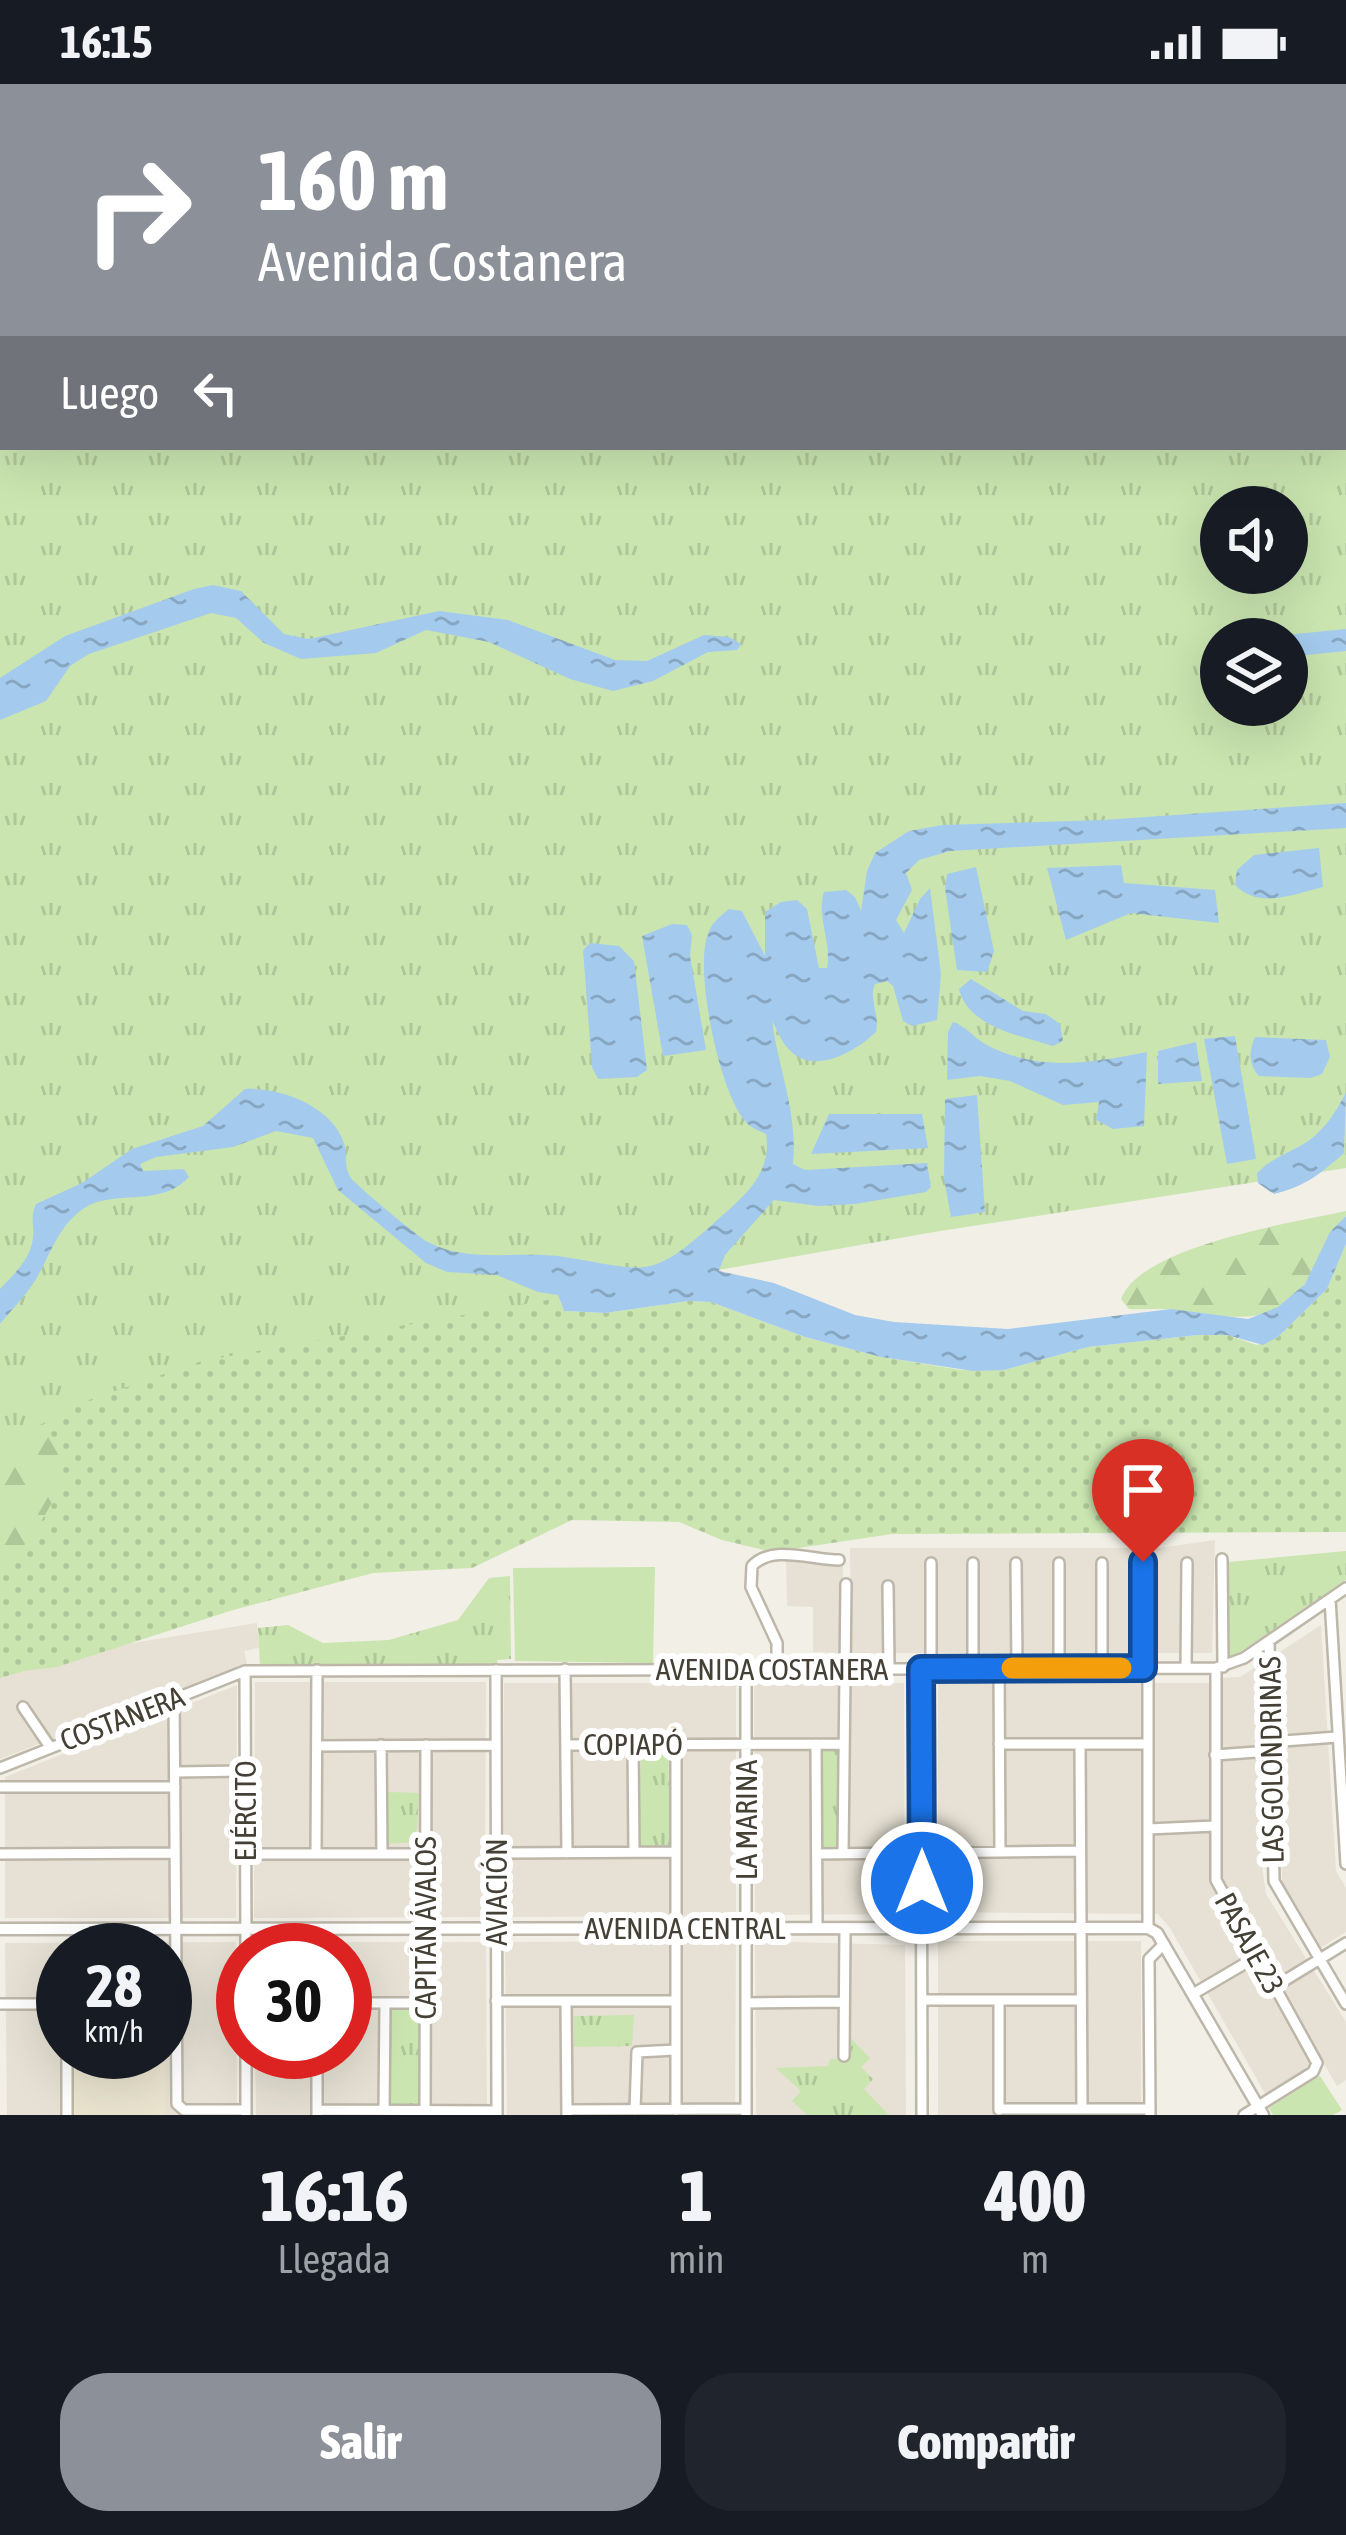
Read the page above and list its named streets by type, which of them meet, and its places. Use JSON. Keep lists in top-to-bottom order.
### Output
{
  "streets": {
    "street": [
      "AVENIDA COSTANERA",
      "COSTANERA",
      "COPIAPÓ",
      "LAS GOLONDRINAS",
      "EJÉRCITO",
      "LA MARINA",
      "AVIACIÓN",
      "CAPITÁN ÁVALOS",
      "AVENIDA CENTRAL",
      "PASAJE 23"
    ]
  },
  "crossings": [
    ["AVENIDA COSTANERA", "COSTANERA"],
    ["AVENIDA COSTANERA", "LAS GOLONDRINAS"],
    ["AVENIDA COSTANERA", "EJÉRCITO"],
    ["AVENIDA COSTANERA", "LA MARINA"],
    ["AVENIDA COSTANERA", "AVIACIÓN"],
    ["AVENIDA COSTANERA", "PASAJE 23"],
    ["COSTANERA", "EJÉRCITO"],
    ["COPIAPÓ", "LA MARINA"],
    ["LA MARINA", "AVENIDA CENTRAL"],
    ["AVIACIÓN", "AVENIDA CENTRAL"],
    ["CAPITÁN ÁVALOS", "AVENIDA CENTRAL"]
  ],
  "page": {
    "status": "16:15",
    "turn": ["160 m", "Avenida Costanera"],
    "then": "Luego",
    "speed": "28 km/h",
    "limit": "30",
    "eta": [
      "16:16",
      "Llegada",
      "1",
      "min",
      "400",
      "m"
    ],
    "buttons": ["Salir", "Compartir"]
  }
}
